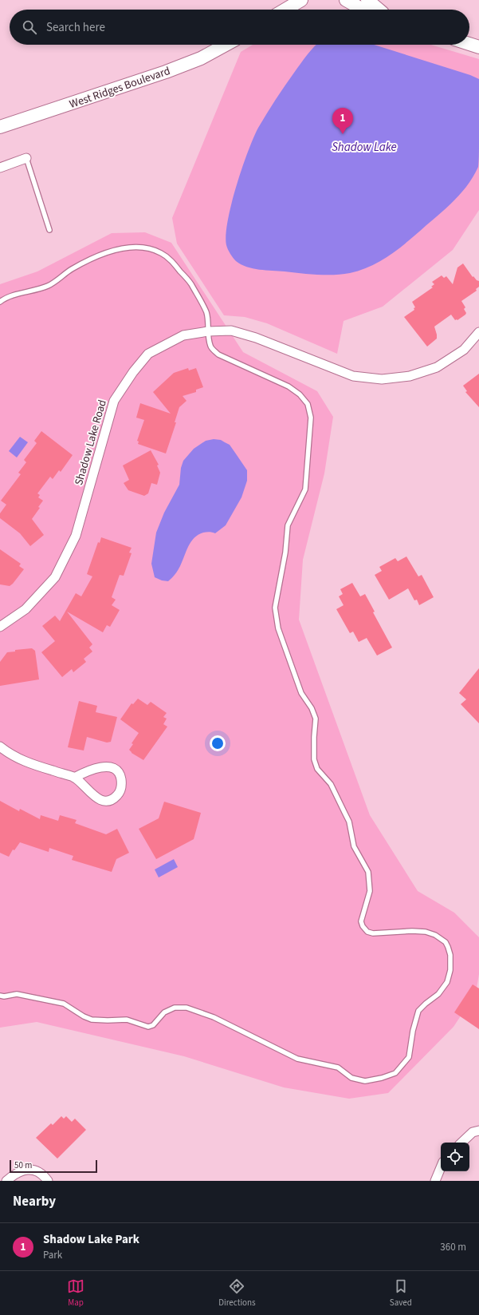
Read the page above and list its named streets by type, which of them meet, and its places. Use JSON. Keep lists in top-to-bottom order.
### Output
{
  "streets": {
    "street": ["West Ridges Boulevard", "Shadow Lake Road"]
  },
  "water": ["Shadow Lake"],
  "scale_bar": "50 m",
  "page": {
    "search": "Search here",
    "pins": "1",
    "scale": "50 m",
    "heading": "Nearby",
    "list": [
      {
        "mark": "1",
        "name": "Shadow Lake Park",
        "note": "Park",
        "value": "360 m"
      }
    ],
    "nav": ["Map", "Directions", "Saved"]
  }
}
